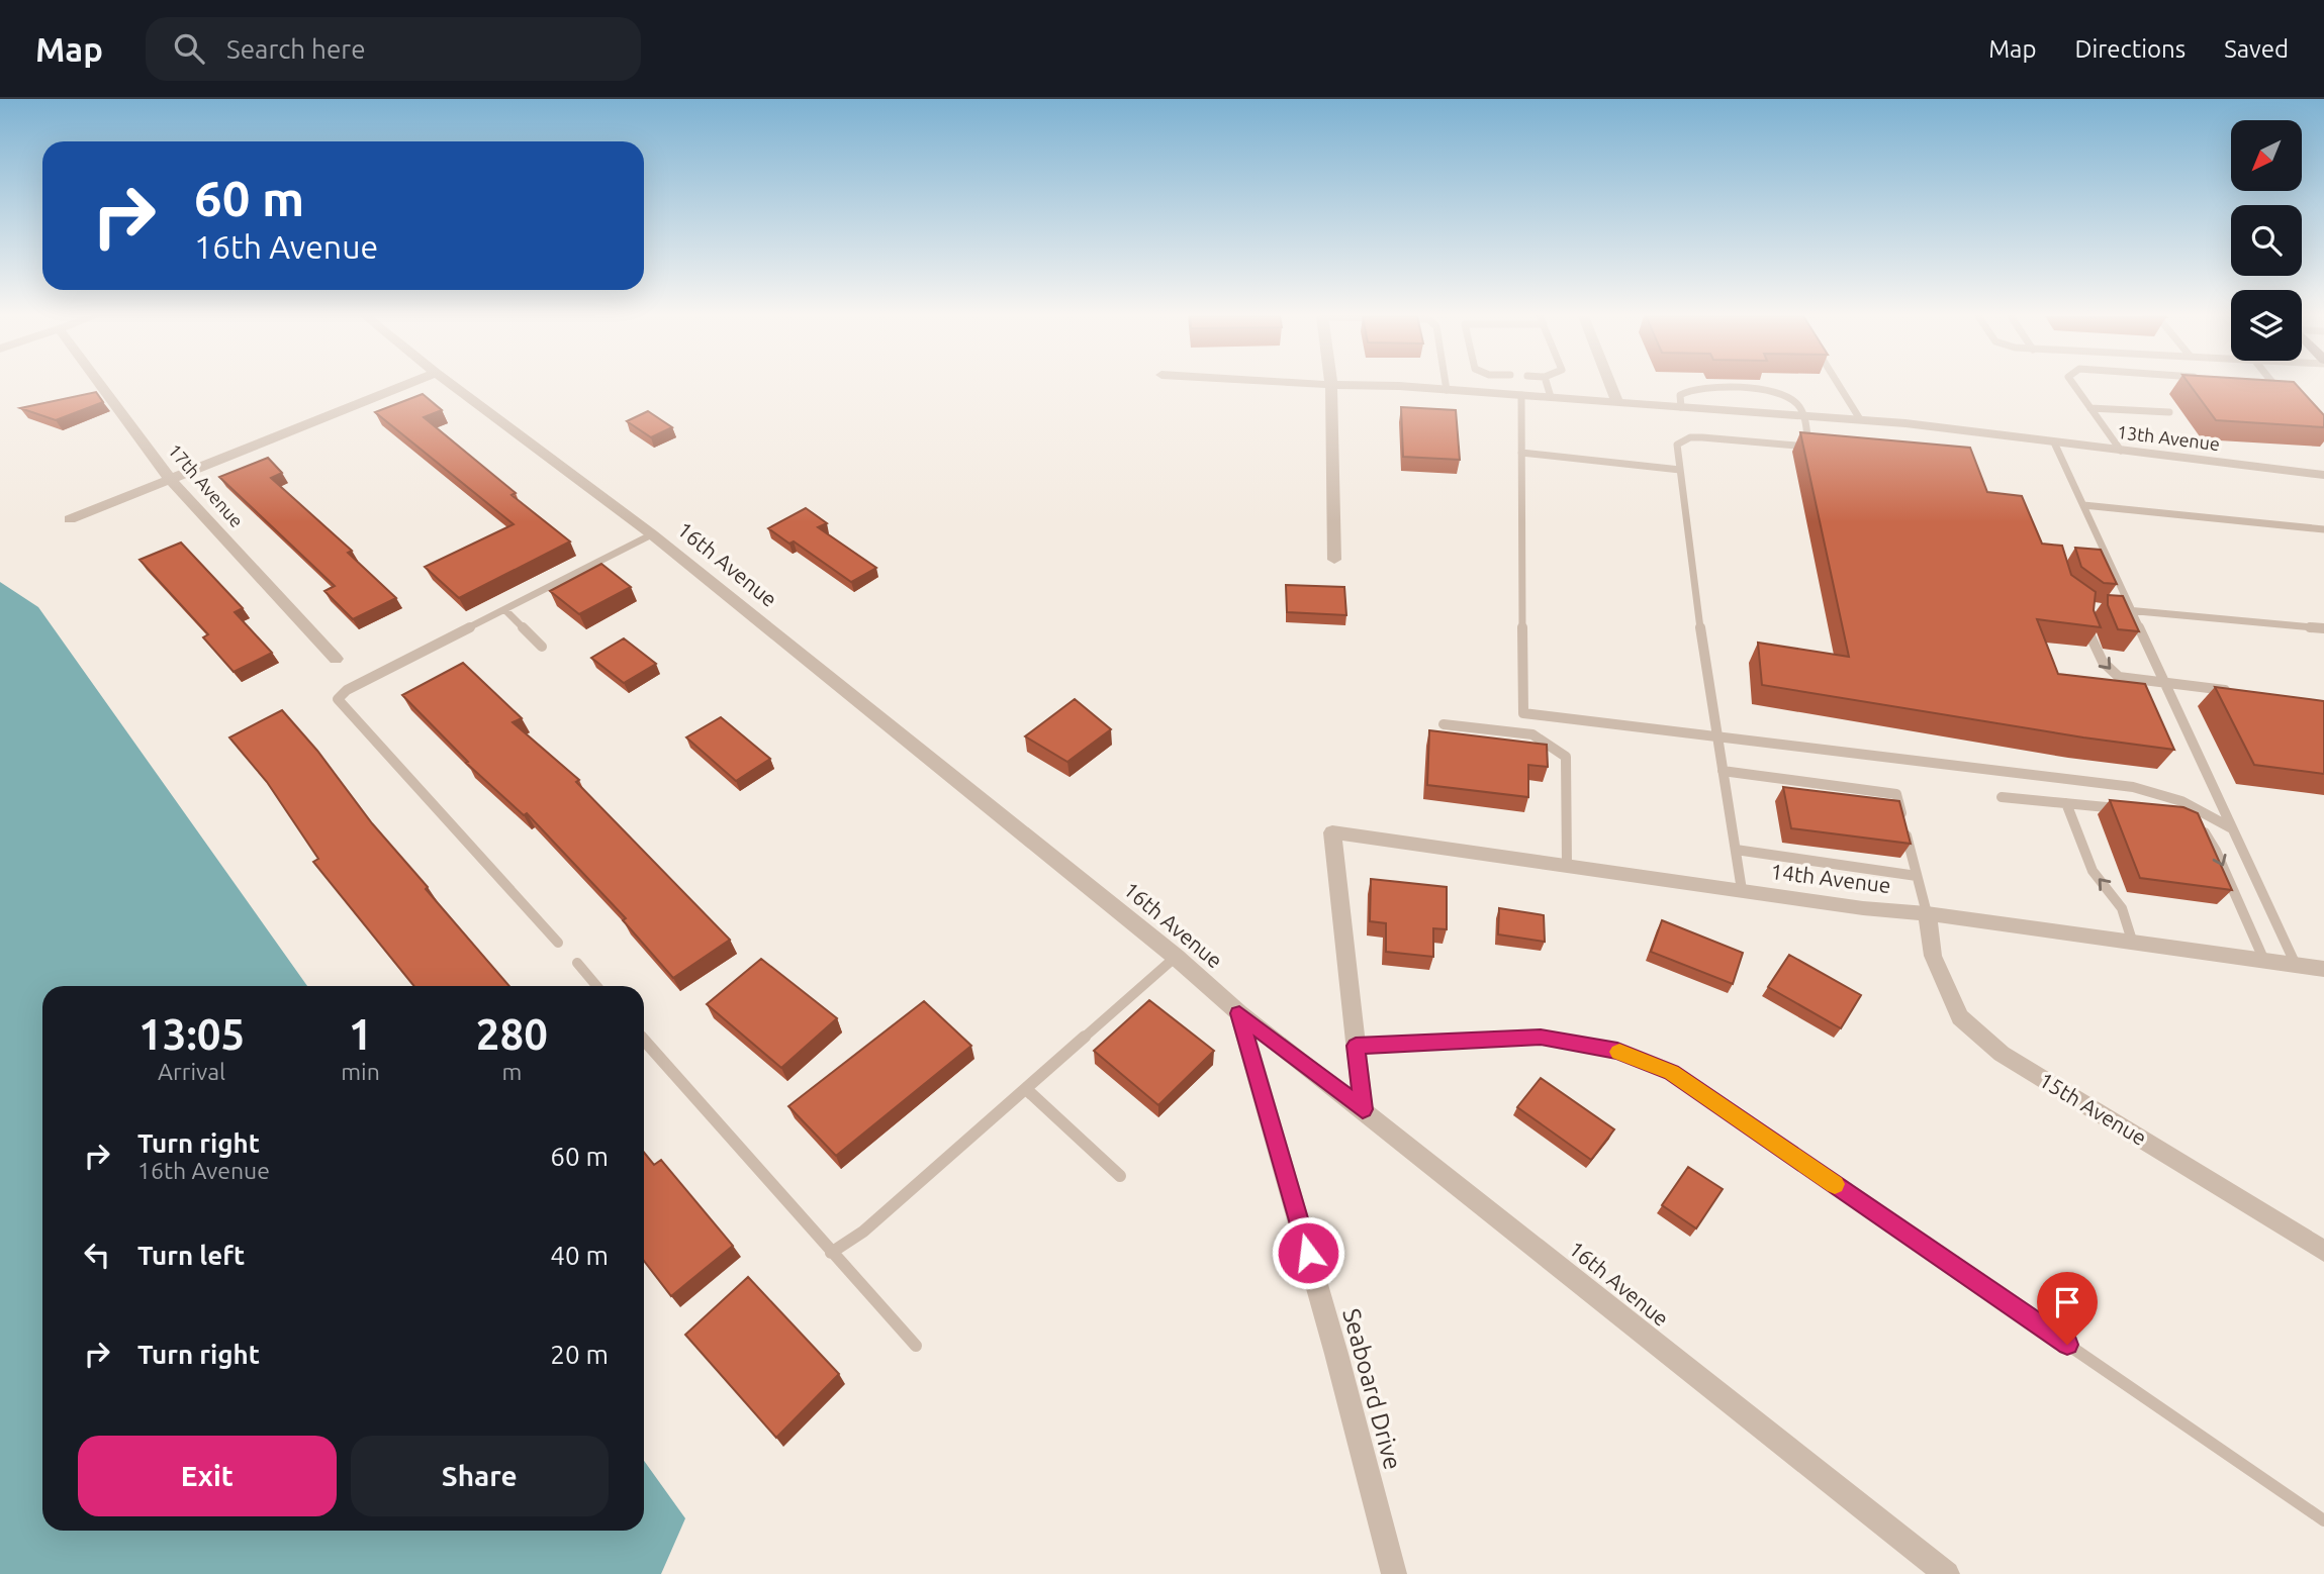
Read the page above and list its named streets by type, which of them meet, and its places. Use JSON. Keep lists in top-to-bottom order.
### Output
{
  "streets": {
    "street": [
      "13th Avenue",
      "17th Avenue",
      "16th Avenue",
      "14th Avenue",
      "15th Avenue",
      "Seaboard Drive"
    ]
  },
  "crossings": [
    ["16th Avenue", "Seaboard Drive"],
    ["14th Avenue", "15th Avenue"]
  ],
  "north": "bottom left",
  "page": {
    "header": "Map",
    "search": "Search here",
    "nav": ["Map", "Directions", "Saved"],
    "turn": ["60 m", "16th Avenue"],
    "eta": [
      "13:05",
      "Arrival",
      "1",
      "min",
      "280",
      "m"
    ],
    "list": [
      {
        "name": "Turn right",
        "note": "16th Avenue",
        "value": "60 m"
      },
      {
        "name": "Turn left",
        "value": "40 m"
      },
      {
        "name": "Turn right",
        "value": "20 m"
      }
    ],
    "buttons": ["Exit", "Share"]
  }
}
